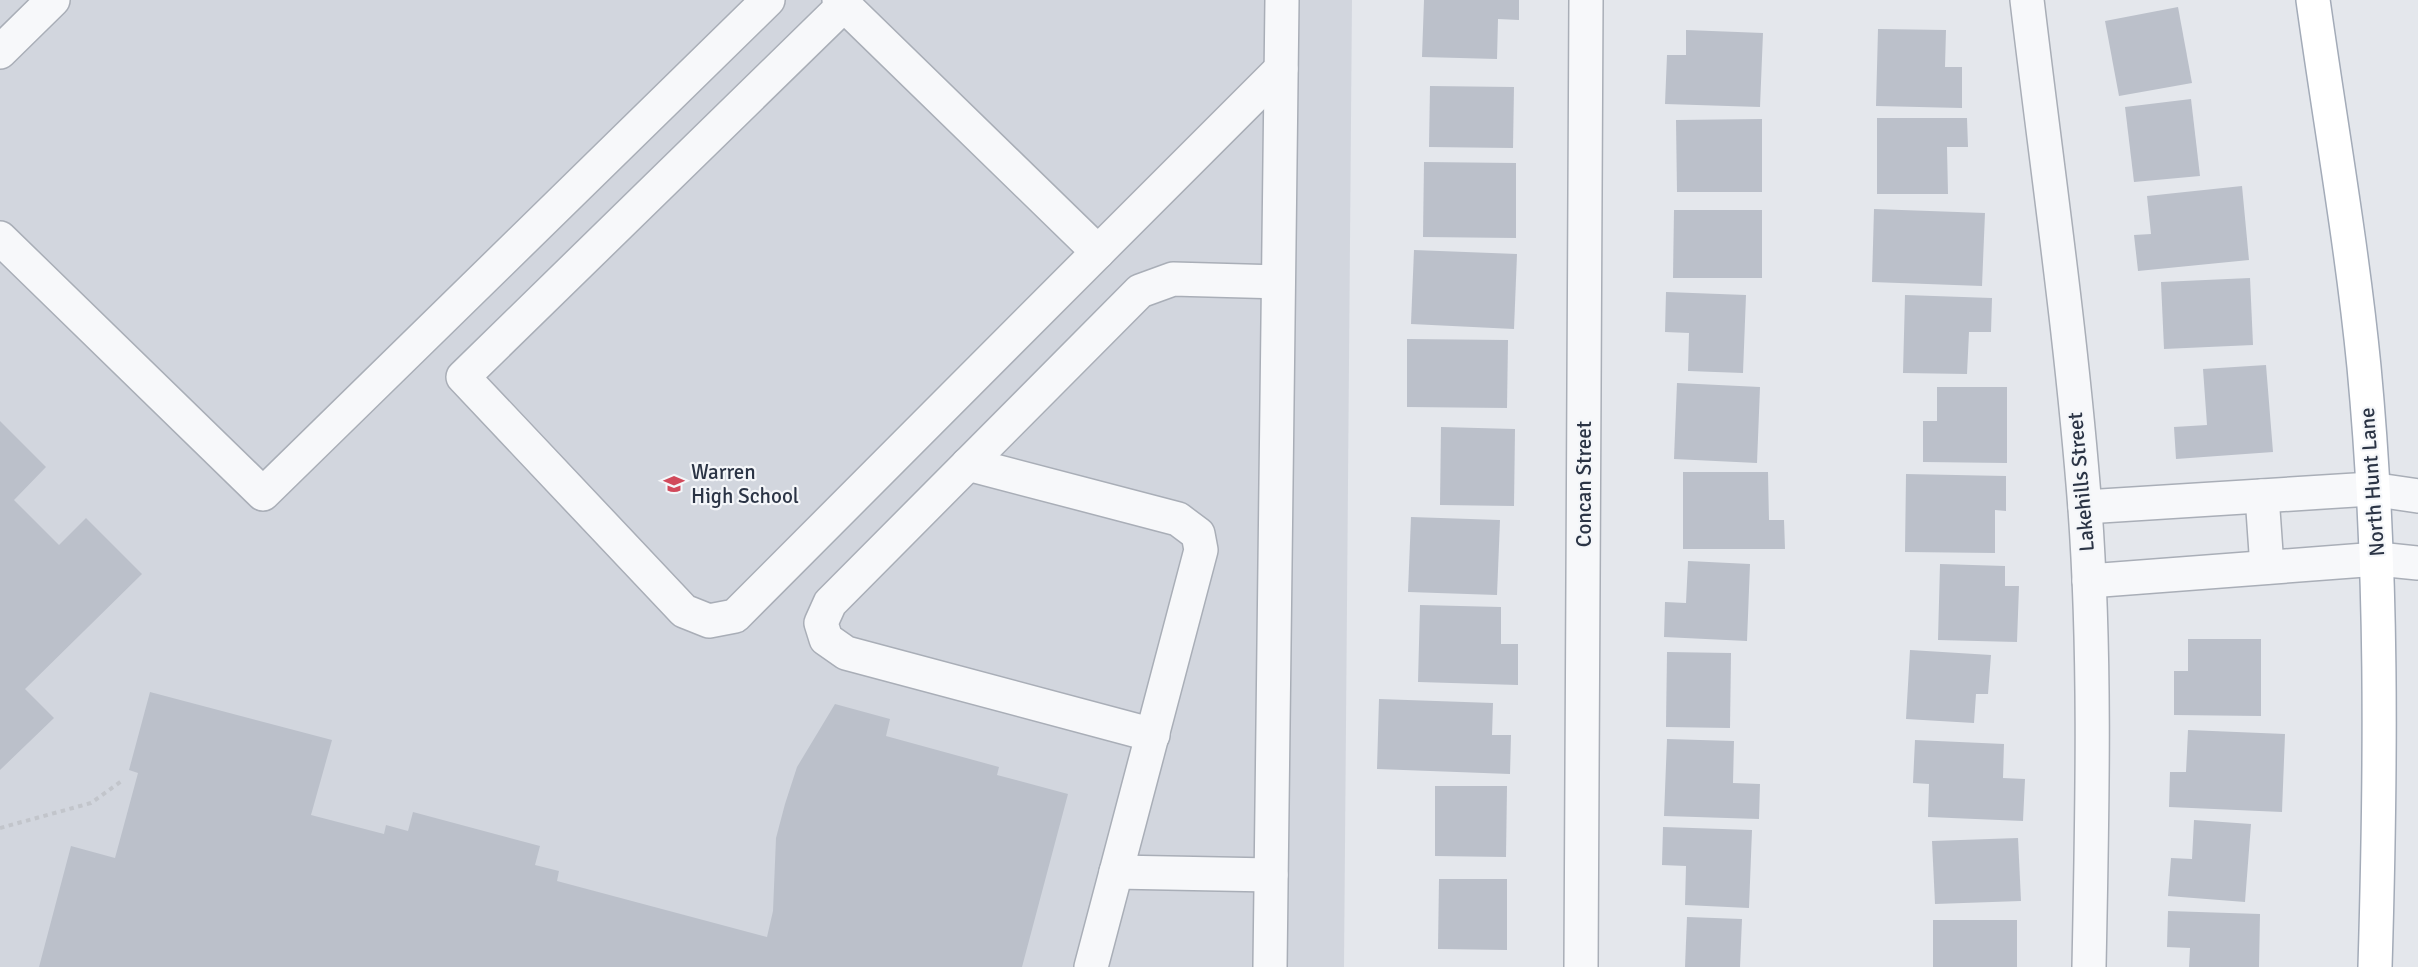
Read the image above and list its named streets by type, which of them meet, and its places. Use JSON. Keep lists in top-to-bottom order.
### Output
{
  "streets": {
    "main road": ["North Hunt Lane"],
    "street": ["Lakehills Street", "Concan Street"]
  },
  "places": {
    "school or university": ["Warren High School"]
  }
}
